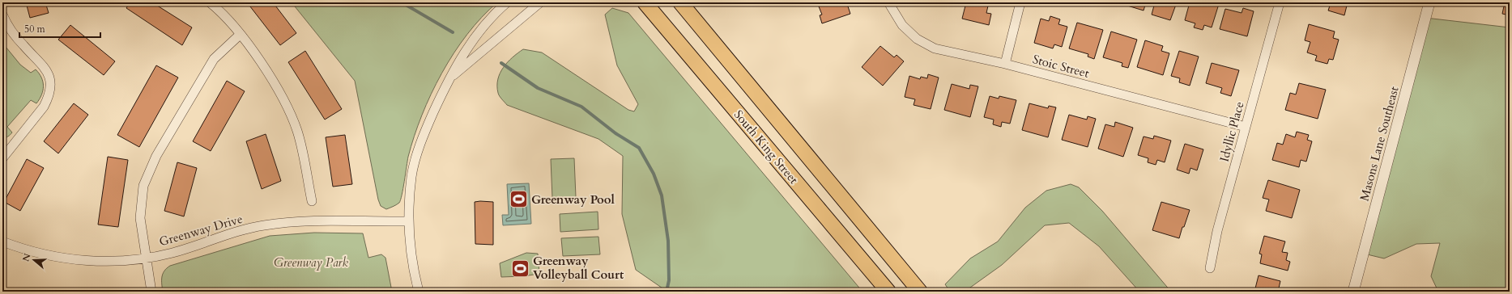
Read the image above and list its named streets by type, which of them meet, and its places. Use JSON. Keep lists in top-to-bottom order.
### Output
{
  "streets": {
    "highway": ["South King Street"],
    "street": [
      "Stoic Street",
      "Idyllic Place",
      "Masons Lane Southeast",
      "Greenway Drive"
    ]
  },
  "crossings": [
    ["Stoic Street", "Idyllic Place"]
  ],
  "parks": ["Greenway Park"],
  "places": {
    "sports": ["Greenway Pool", "Greenway Volleyball Court"]
  },
  "scale_bar": "50 m",
  "north": "left"
}
